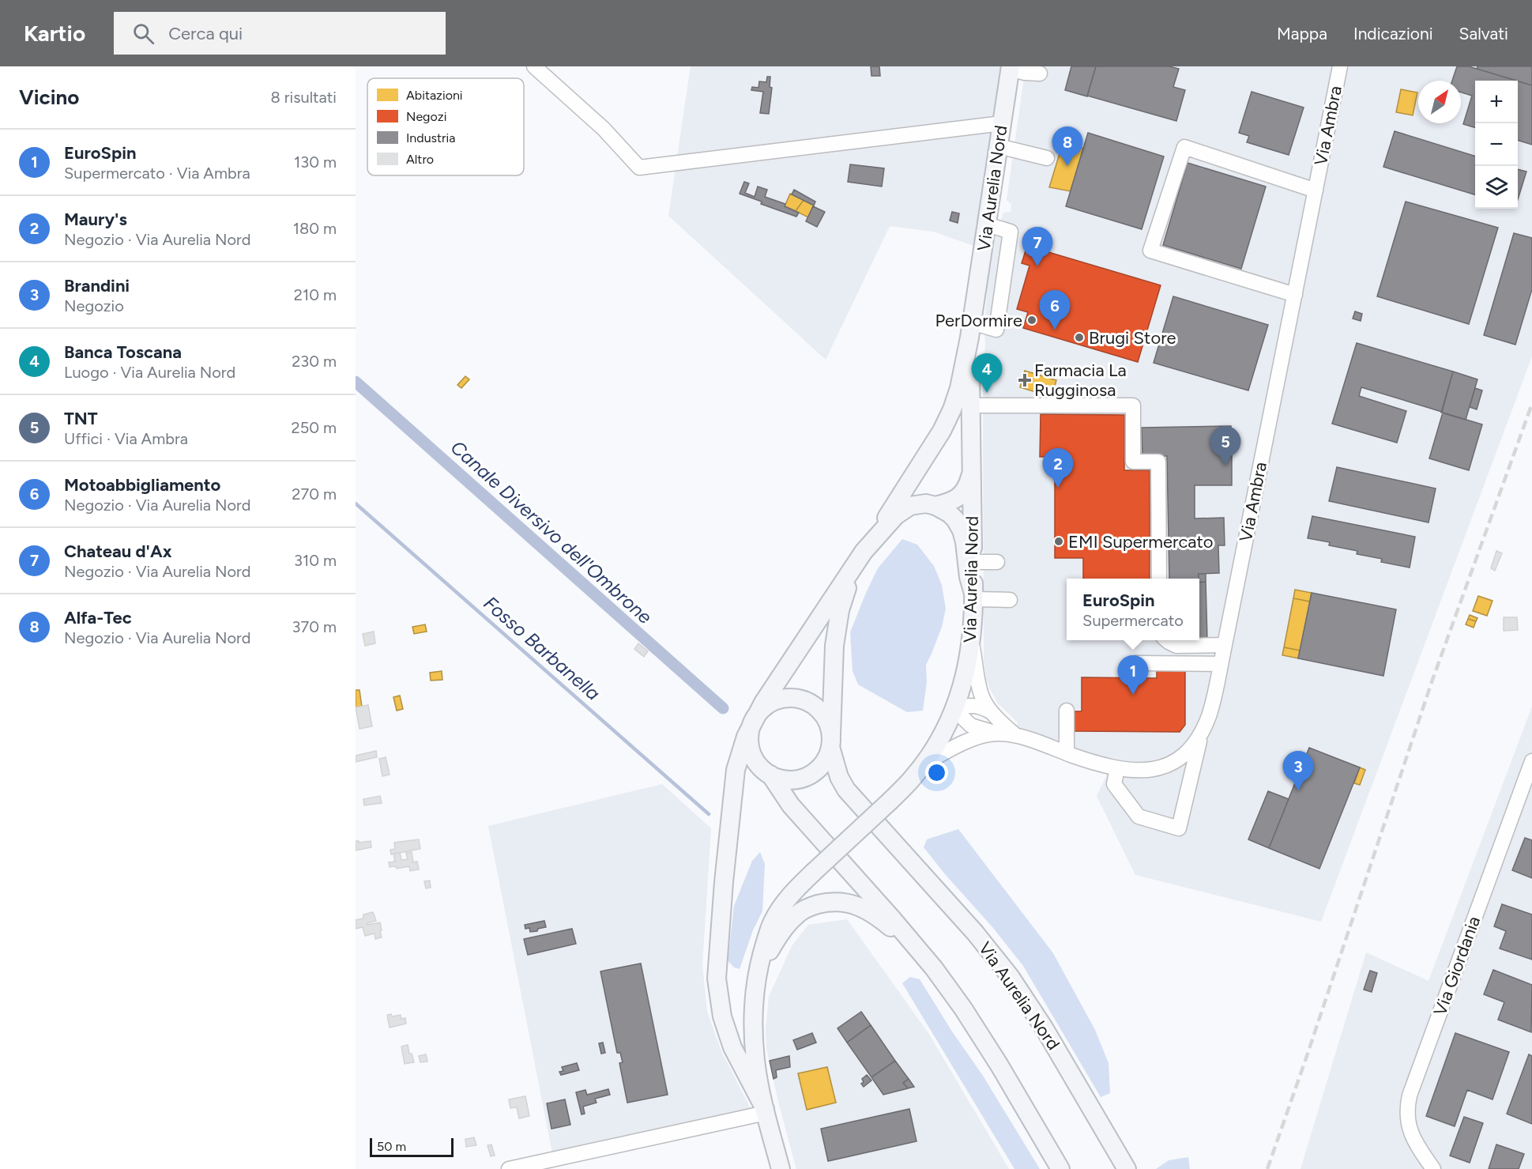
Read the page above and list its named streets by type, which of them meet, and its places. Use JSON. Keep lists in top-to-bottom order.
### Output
{
  "streets": {
    "main road": ["Via Aurelia Nord"],
    "street": ["Via Ambra", "Via Giordania"]
  },
  "water": ["Canale Diversivo dell'Ombrone", "Fosso Barbanella"],
  "places": {
    "other": ["PerDormire", "Brugi Store", "EMI Supermercato"],
    "health": ["Farmacia La Rugginosa"]
  },
  "legend": [
    "Abitazioni",
    "Negozi",
    "Industria",
    "Altro"
  ],
  "scale_bar": "50 m",
  "north": "top right",
  "page": {
    "header": "Kartio",
    "search": "Cerca qui",
    "nav": ["Mappa", "Indicazioni", "Salvati"],
    "heading": ["Vicino", "8 risultati"],
    "map_buttons": ["+", "−"],
    "pins": [
      "8",
      "7",
      "6",
      "4",
      "5",
      "2",
      "1",
      "3"
    ],
    "list": [
      {
        "mark": "1",
        "name": "EuroSpin",
        "note": "Supermercato · Via Ambra",
        "value": "130 m"
      },
      {
        "mark": "2",
        "name": "Maury's",
        "note": "Negozio · Via Aurelia Nord",
        "value": "180 m"
      },
      {
        "mark": "3",
        "name": "Brandini",
        "note": "Negozio",
        "value": "210 m"
      },
      {
        "mark": "4",
        "name": "Banca Toscana",
        "note": "Luogo · Via Aurelia Nord",
        "value": "230 m"
      },
      {
        "mark": "5",
        "name": "TNT",
        "note": "Uffici · Via Ambra",
        "value": "250 m"
      },
      {
        "mark": "6",
        "name": "Motoabbigliamento",
        "note": "Negozio · Via Aurelia Nord",
        "value": "270 m"
      },
      {
        "mark": "7",
        "name": "Chateau d'Ax",
        "note": "Negozio · Via Aurelia Nord",
        "value": "310 m"
      },
      {
        "mark": "8",
        "name": "Alfa-Tec",
        "note": "Negozio · Via Aurelia Nord",
        "value": "370 m"
      }
    ],
    "popup": ["EuroSpin", "Supermercato"],
    "scale": "50 m"
  }
}
